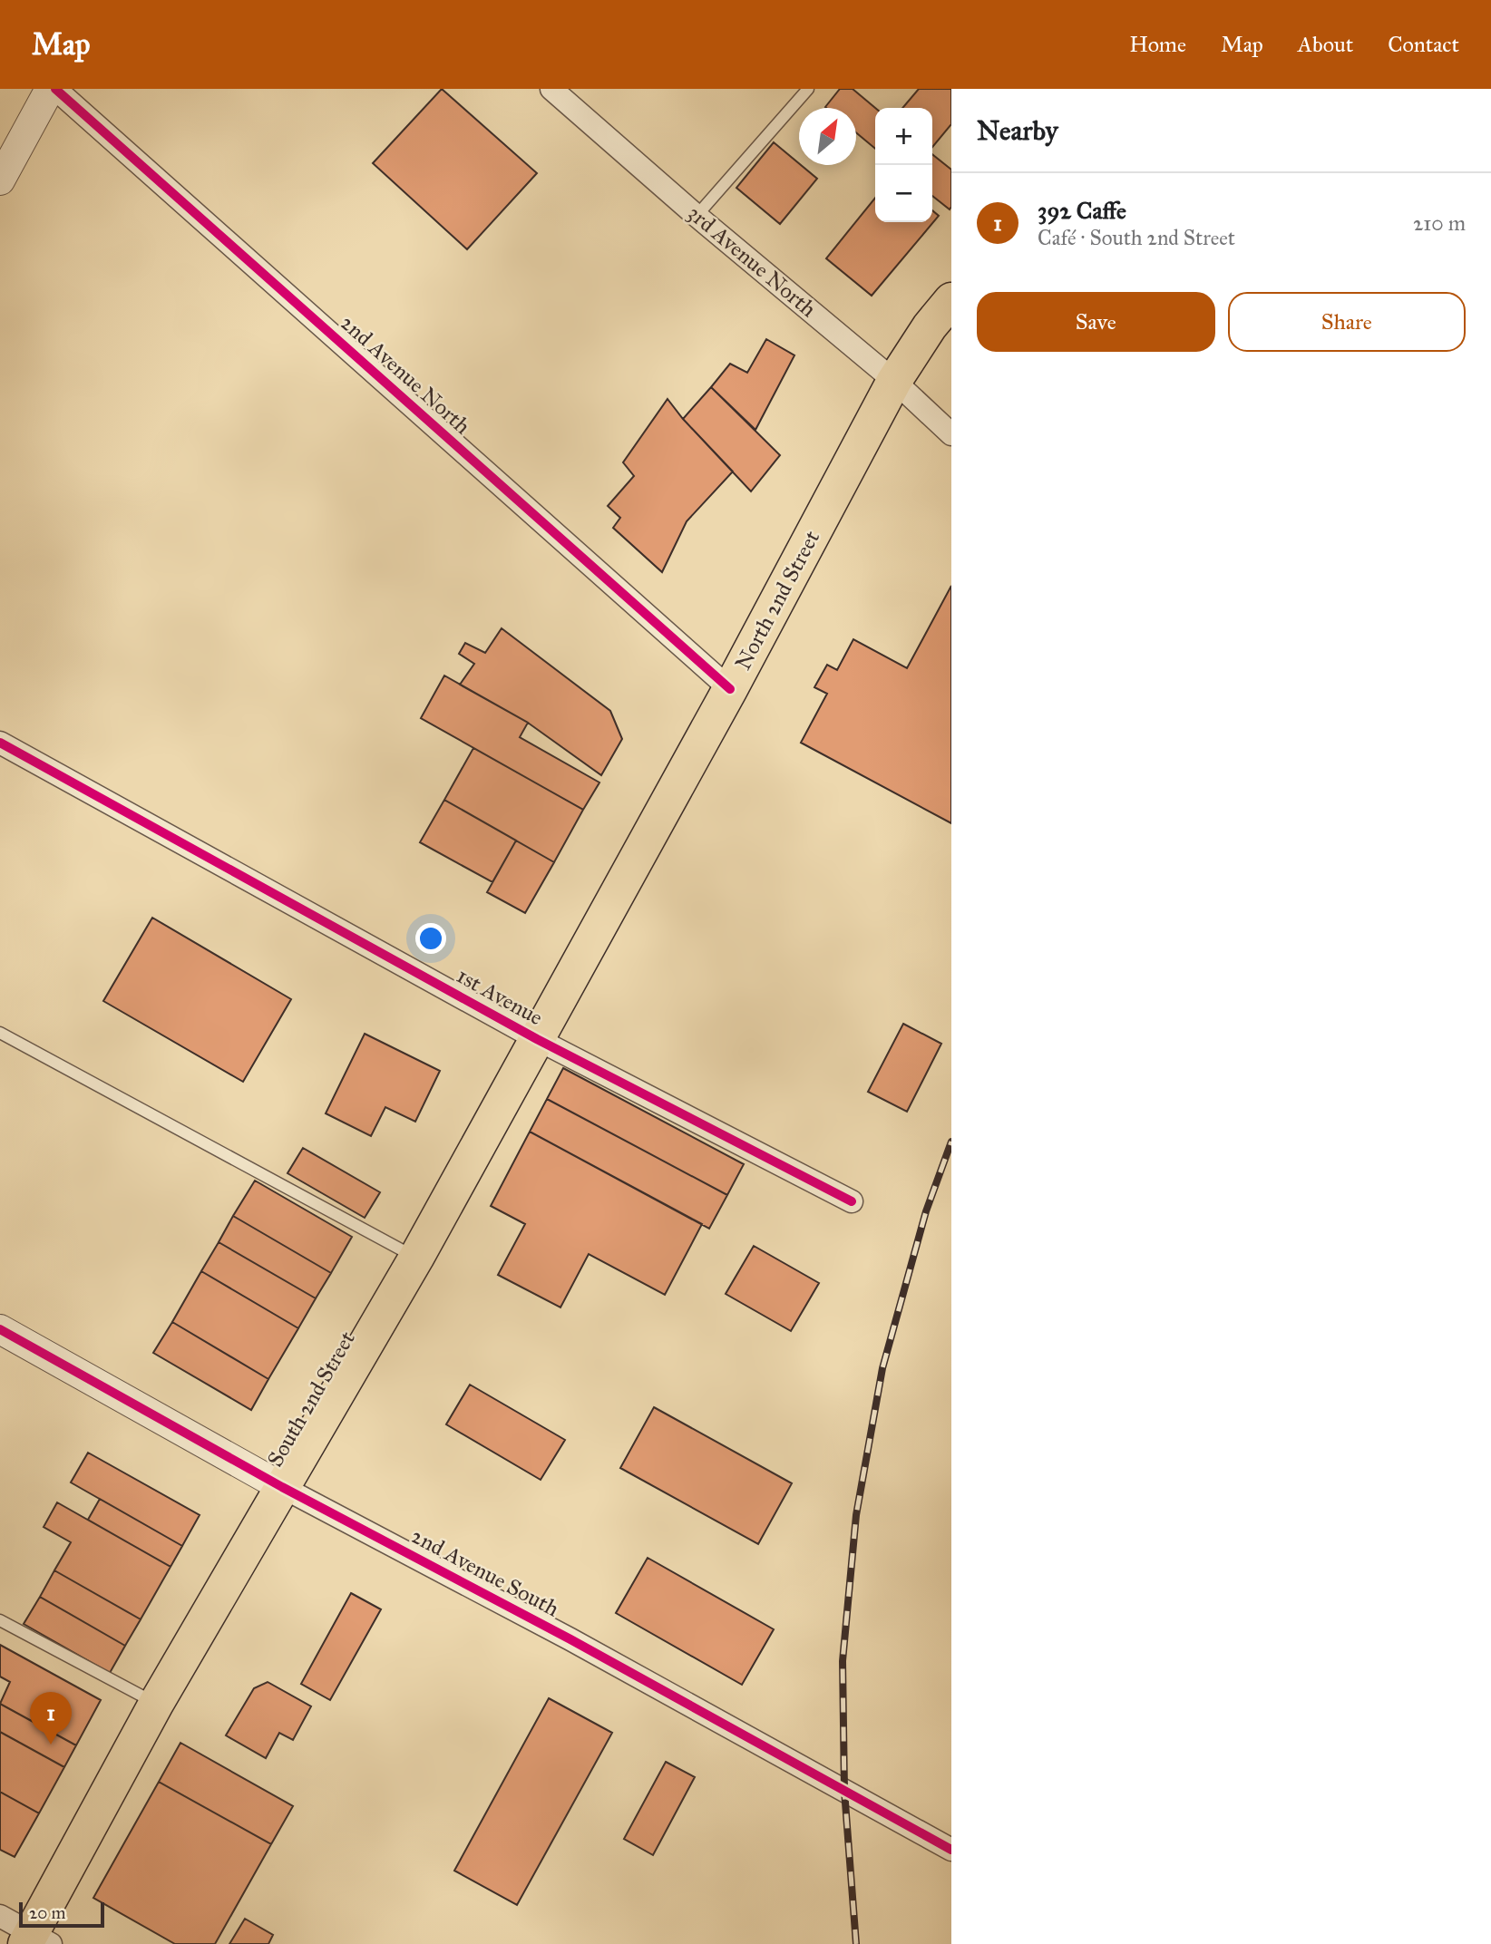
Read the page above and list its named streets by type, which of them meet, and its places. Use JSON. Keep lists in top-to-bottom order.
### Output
{
  "streets": {
    "main road": ["North 2nd Street", "South 2nd Street"],
    "street": [
      "3rd Avenue North",
      "2nd Avenue North",
      "1st Avenue",
      "2nd Avenue South"
    ]
  },
  "crossings": [
    ["3rd Avenue North", "North 2nd Street"],
    ["2nd Avenue North", "North 2nd Street"],
    ["North 2nd Street", "1st Avenue"],
    ["North 2nd Street", "South 2nd Street"],
    ["1st Avenue", "South 2nd Street"],
    ["South 2nd Street", "2nd Avenue South"]
  ],
  "scale_bar": "20 m",
  "north": "top right",
  "page": {
    "header": "Map",
    "nav": [
      "Home",
      "Map",
      "About",
      "Contact"
    ],
    "heading": "Nearby",
    "map_buttons": ["+", "−"],
    "list": [
      {
        "mark": "1",
        "name": "392 Caffe",
        "note": "Café · South 2nd Street",
        "value": "210 m"
      }
    ],
    "buttons": ["Save", "Share"],
    "pins": "1",
    "scale": "20 m"
  }
}
